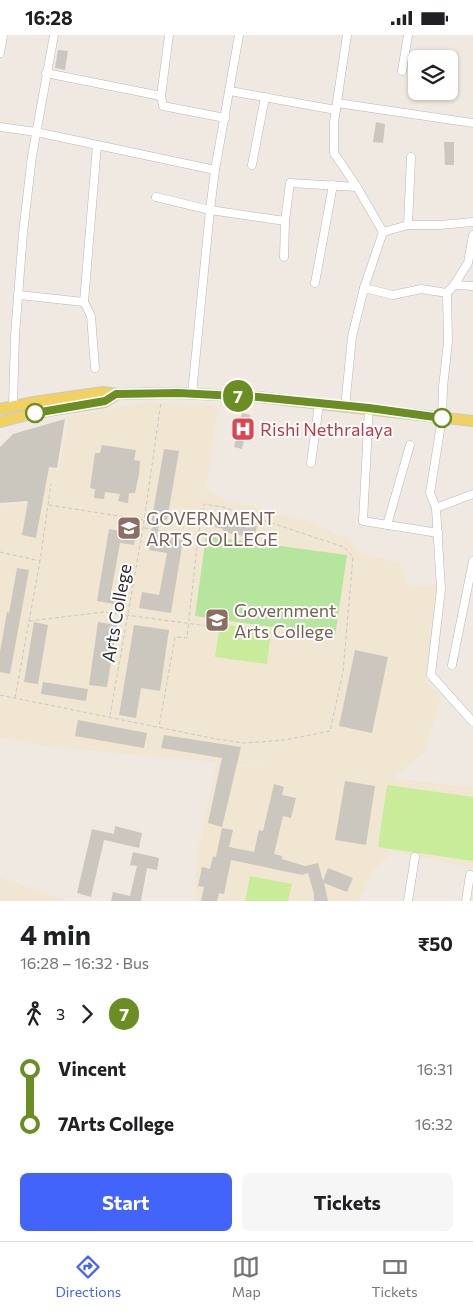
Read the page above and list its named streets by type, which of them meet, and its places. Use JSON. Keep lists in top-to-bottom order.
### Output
{
  "streets": {
    "path": ["Arts College"]
  },
  "places": {
    "hospital": ["Rishi Nethralaya"],
    "school or university": ["GOVERNMENT ARTS COLLEGE", "Government Arts College"]
  },
  "lines": ["bus line 7"],
  "page": {
    "status": "16:28",
    "on_map": "7",
    "heading": ["4 min", "16:28 – 16:32 · Bus", "₹50"],
    "legs": ["3", "7"],
    "list": [
      {
        "name": "Vincent",
        "value": "16:31"
      },
      {
        "name": "7Arts College",
        "value": "16:32"
      }
    ],
    "buttons": ["Start", "Tickets"],
    "tabs": ["Directions", "Map", "Tickets"]
  }
}
